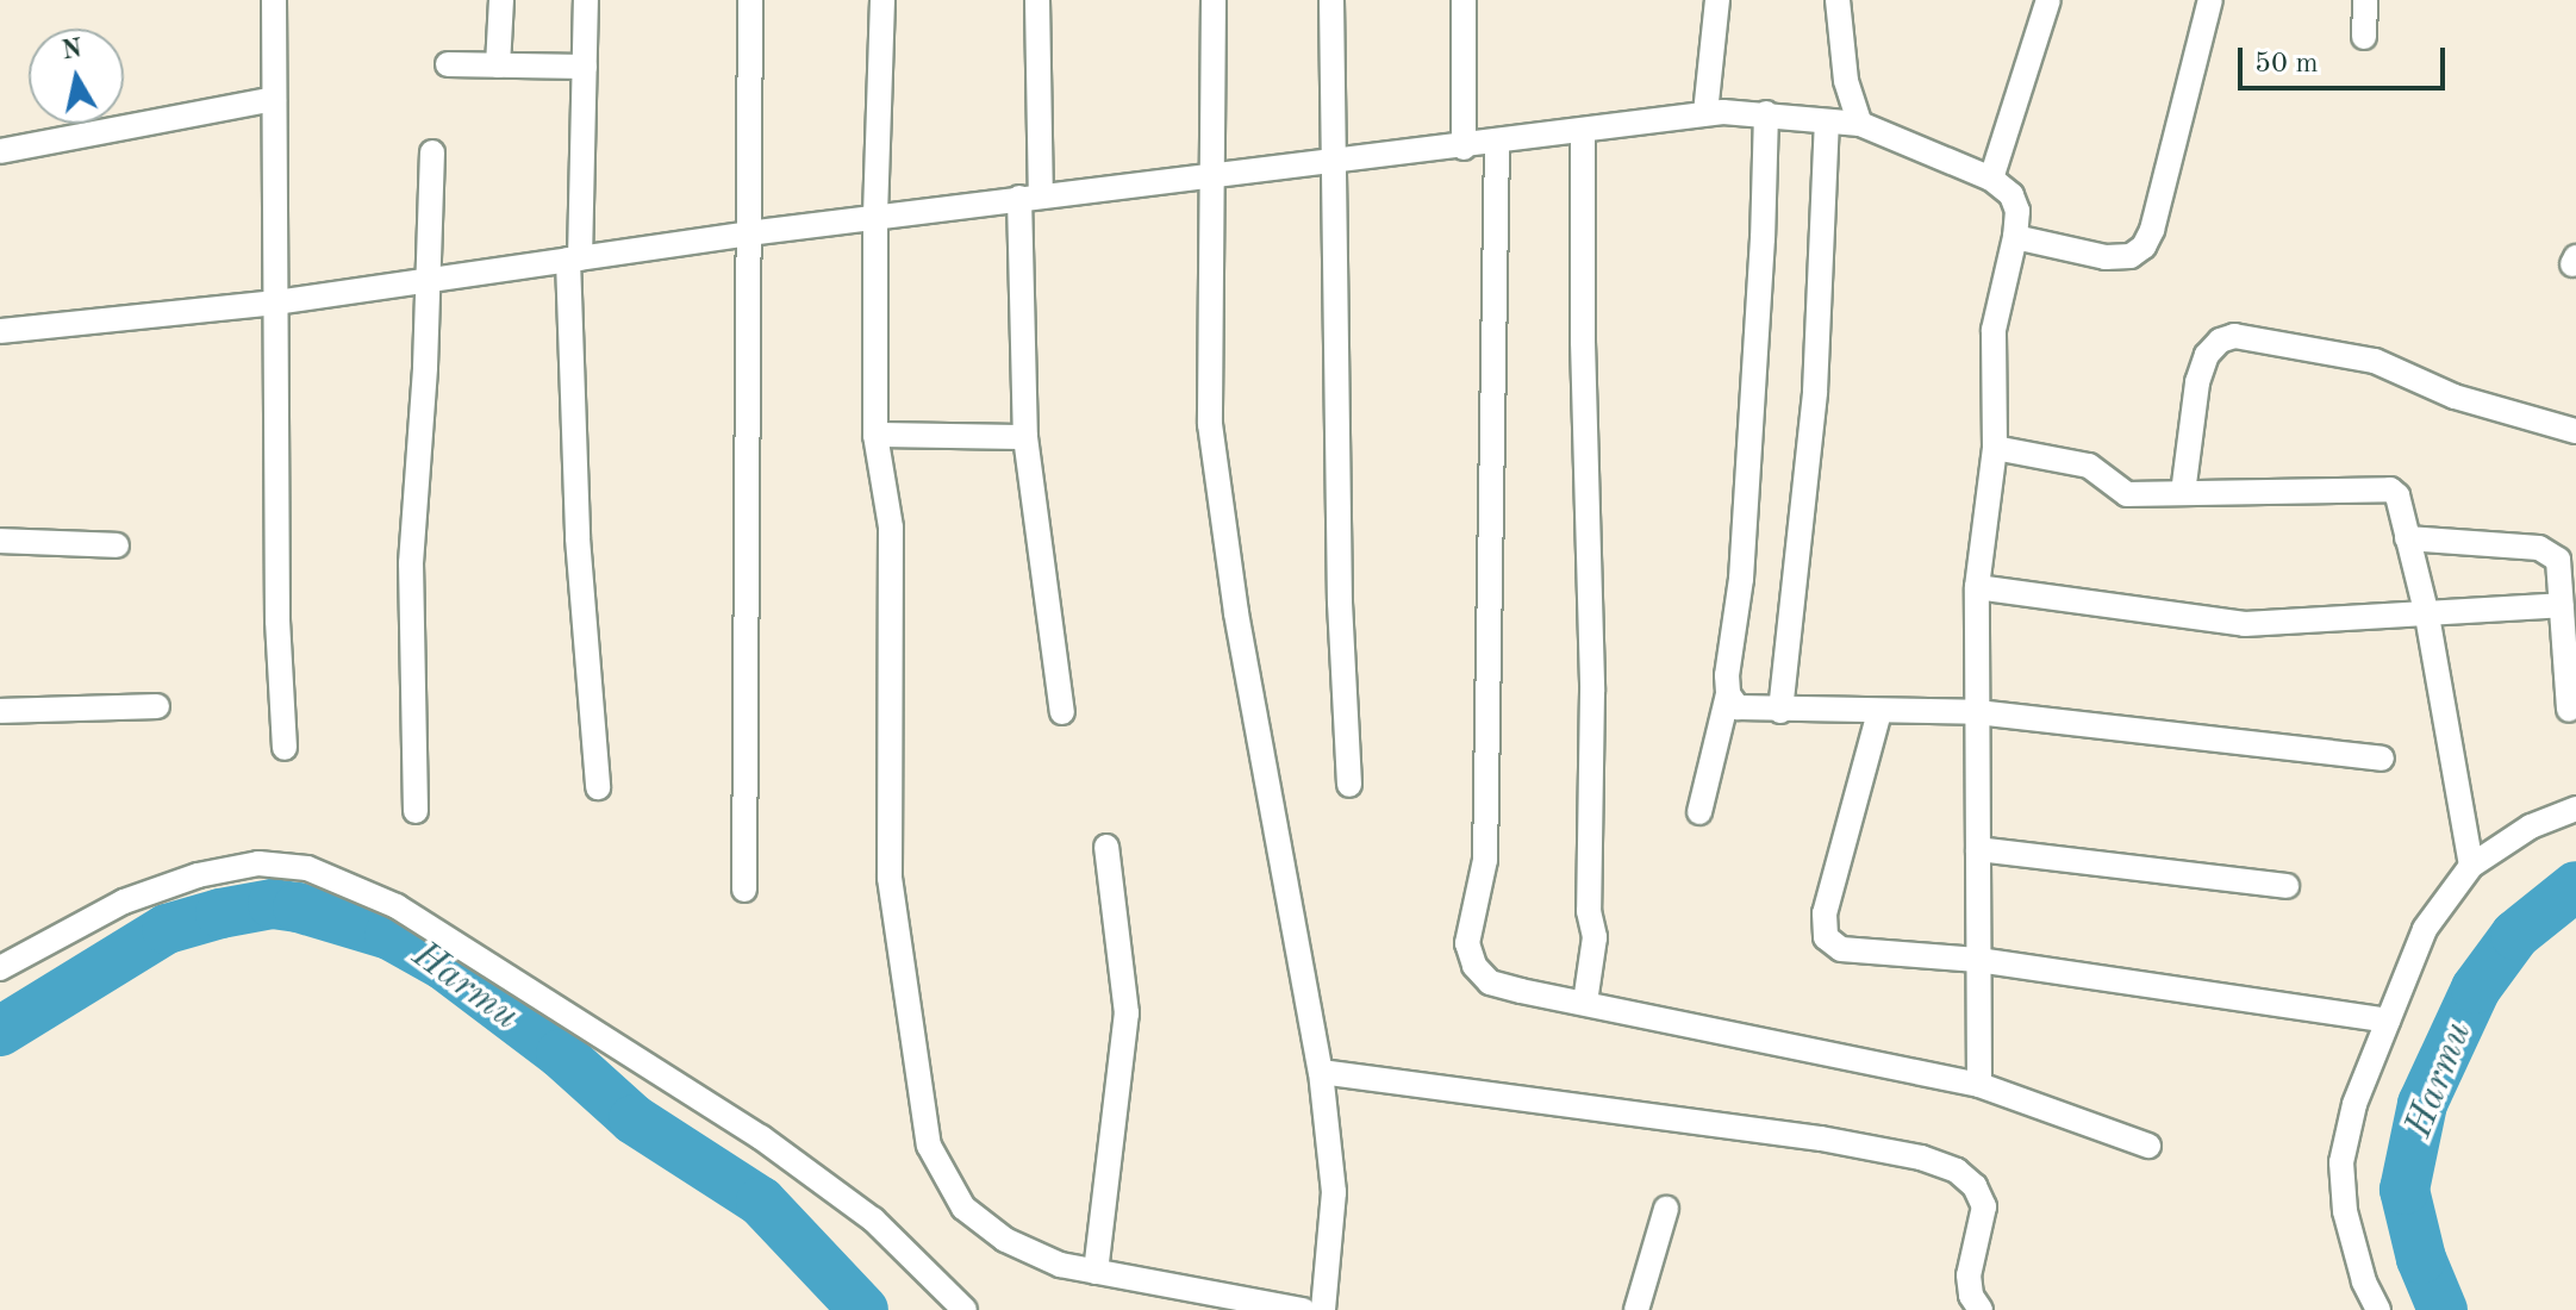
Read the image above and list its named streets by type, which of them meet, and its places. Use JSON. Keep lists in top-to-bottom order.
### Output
{
  "water": ["Harmu"],
  "scale_bar": "50 m",
  "north": "top"
}
